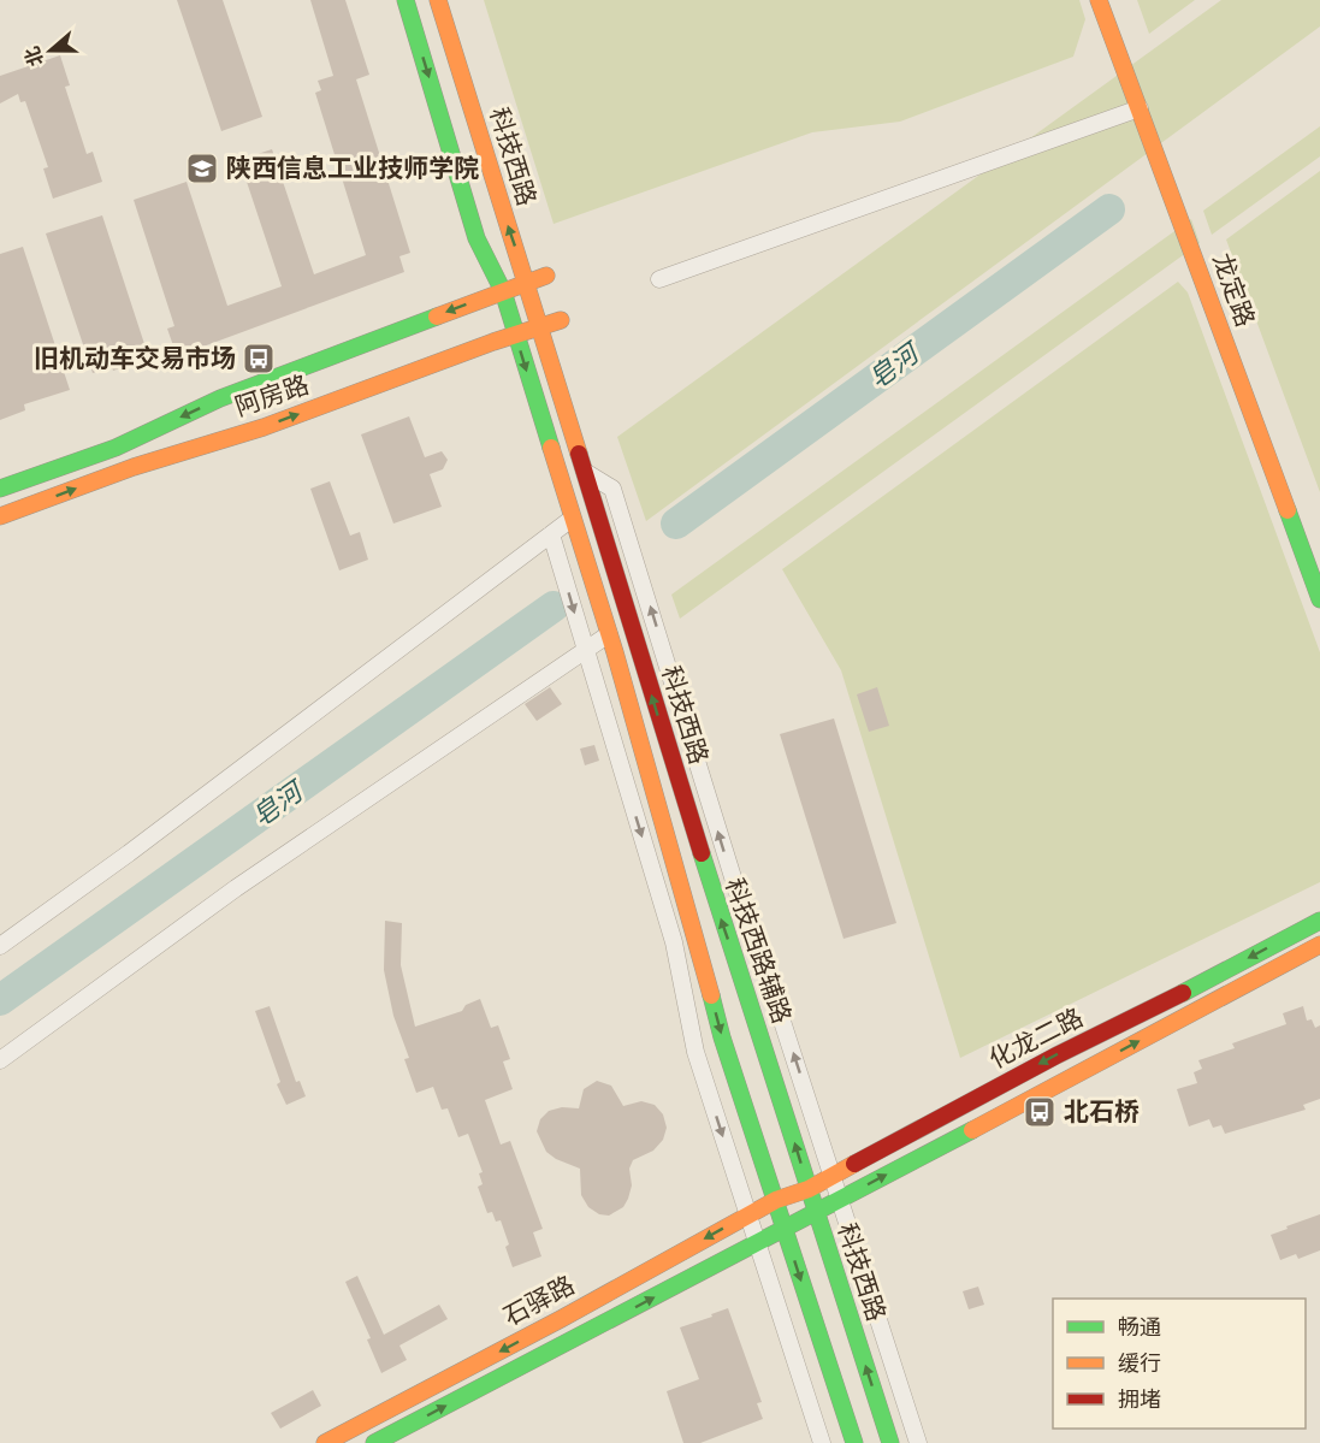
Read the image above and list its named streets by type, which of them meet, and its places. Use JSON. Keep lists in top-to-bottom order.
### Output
{
  "streets": {
    "main road": [
      "科技西路",
      "龙定路",
      "阿房路",
      "化龙二路",
      "石驿路"
    ],
    "street": ["科技西路辅路"]
  },
  "crossings": [
    ["科技西路", "阿房路"],
    ["科技西路", "科技西路辅路"],
    ["科技西路", "化龙二路"],
    ["科技西路", "石驿路"],
    ["科技西路辅路", "化龙二路"],
    ["化龙二路", "石驿路"]
  ],
  "water": ["皂河"],
  "places": {
    "school or university": ["陕西信息工业技师学院"],
    "bus stop": ["旧机动车交易市场", "北石桥"]
  },
  "legend": ["畅通", "缓行", "拥堵"],
  "north": "left"
}
